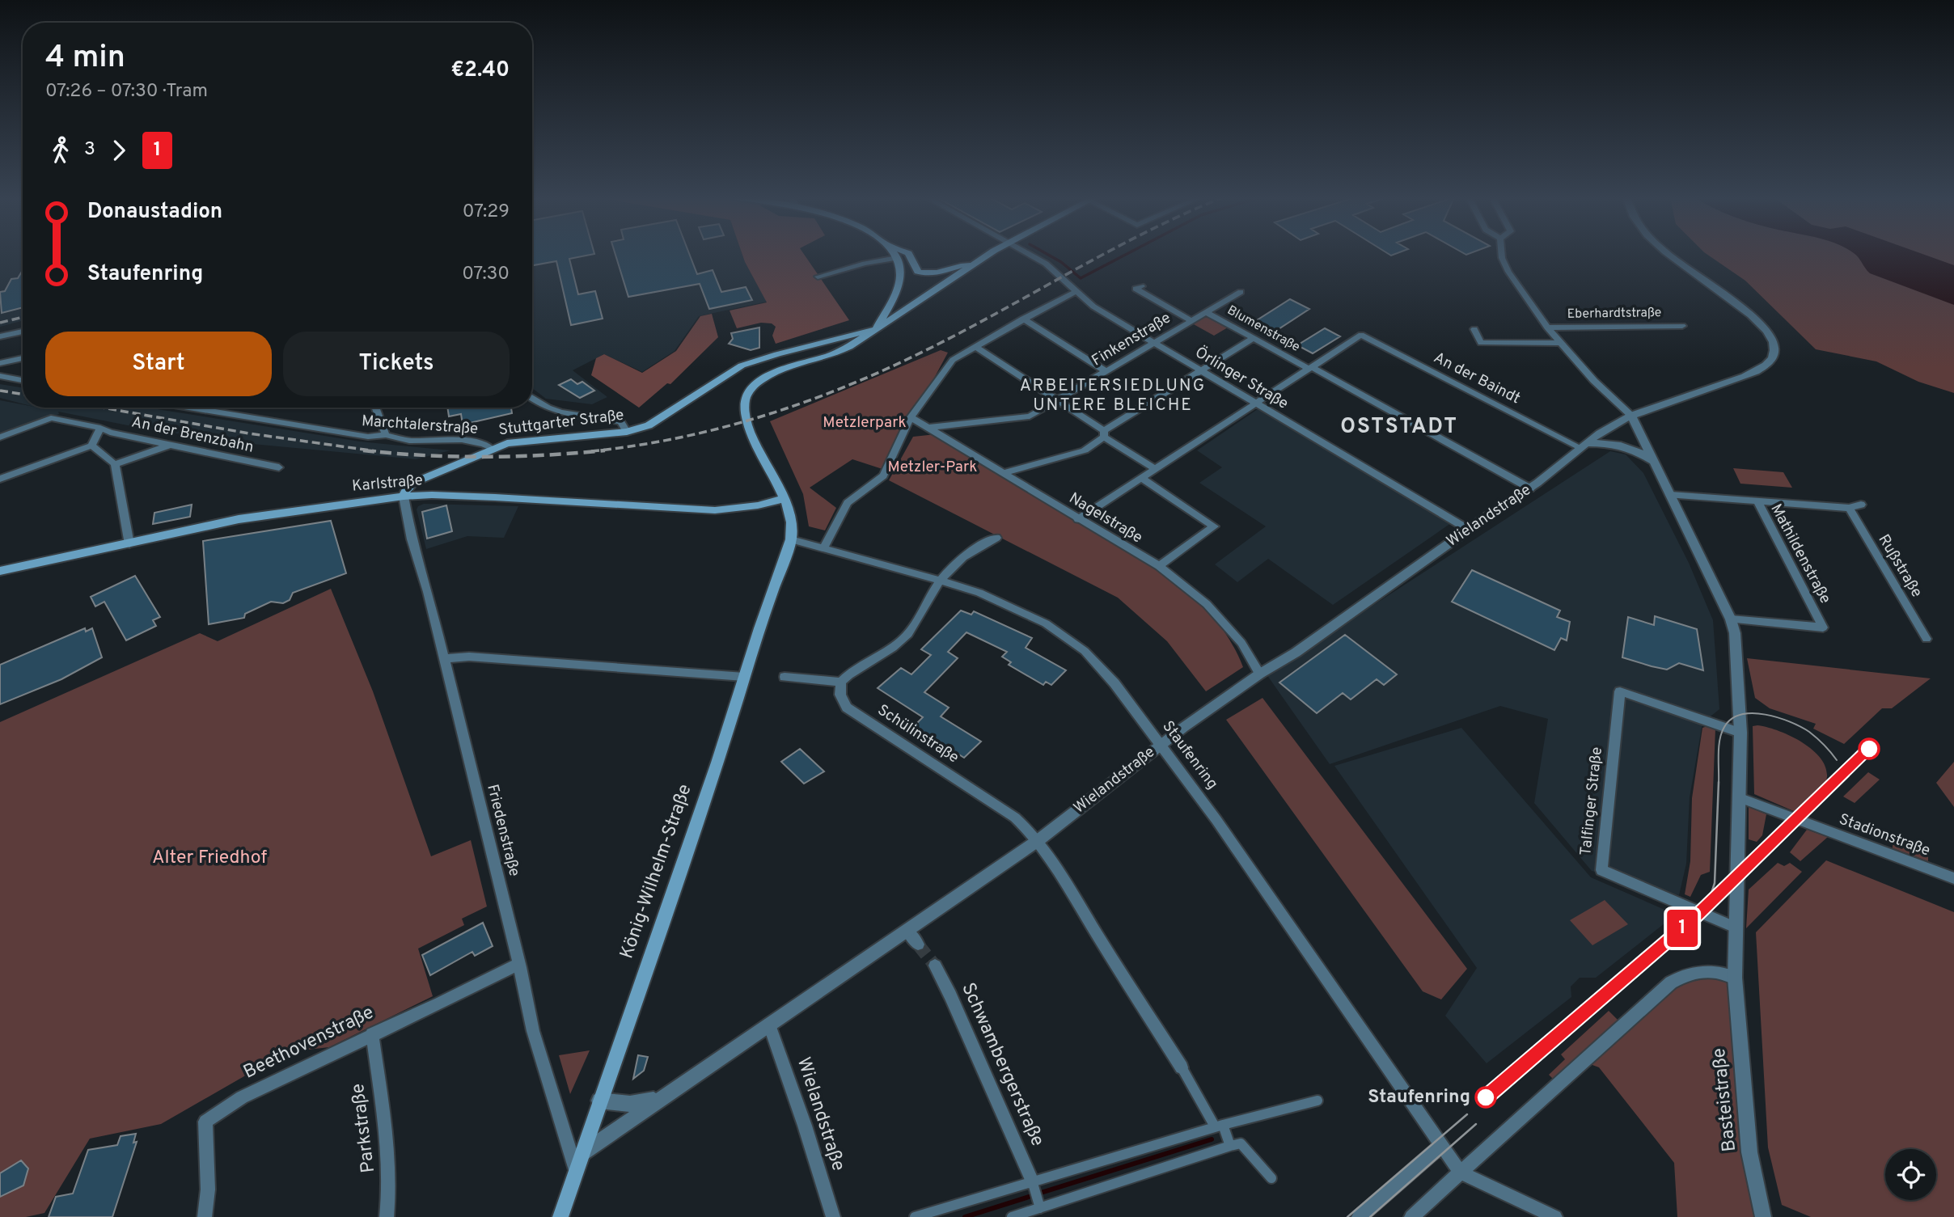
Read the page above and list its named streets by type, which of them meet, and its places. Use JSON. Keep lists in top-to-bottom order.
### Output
{
  "streets": {
    "main road": ["Stuttgarter Straße", "Karlstraße", "König-Wilhelm-Straße"],
    "street": [
      "Eberhardtstraße",
      "Blumenstraße",
      "Finkenstraße",
      "Örlinger Straße",
      "An der Baindt",
      "Marchtalerstraße",
      "An der Brenzbahn",
      "Wielandstraße",
      "Nagelstraße",
      "Mathildenstraße",
      "Rußstraße",
      "Schülinstraße",
      "Staufenring",
      "Talfinger Straße",
      "Friedenstraße",
      "Stadionstraße",
      "Beethovenstraße",
      "Schwambergerstraße",
      "Basteistraße",
      "Parkstraße"
    ]
  },
  "crossings": [
    ["Eberhardtstraße", "Wielandstraße"],
    ["Blumenstraße", "Finkenstraße"],
    ["Blumenstraße", "An der Baindt"],
    ["Blumenstraße", "Wielandstraße"],
    ["Finkenstraße", "Örlinger Straße"],
    ["Finkenstraße", "Nagelstraße"],
    ["Örlinger Straße", "Wielandstraße"],
    ["An der Baindt", "Wielandstraße"],
    ["Stuttgarter Straße", "Marchtalerstraße"],
    ["Stuttgarter Straße", "Karlstraße"],
    ["Stuttgarter Straße", "Friedenstraße"],
    ["Karlstraße", "Friedenstraße"],
    ["Wielandstraße", "Nagelstraße"],
    ["Wielandstraße", "Schülinstraße"],
    ["Wielandstraße", "Staufenring"],
    ["Wielandstraße", "König-Wilhelm-Straße"],
    ["Staufenring", "König-Wilhelm-Straße"],
    ["Talfinger Straße", "Basteistraße"],
    ["Friedenstraße", "König-Wilhelm-Straße"],
    ["Friedenstraße", "Beethovenstraße"],
    ["Beethovenstraße", "Parkstraße"]
  ],
  "districts": ["ARBEITERSIEDLUNG UNTERE BLEICHE", "OSTSTADT"],
  "parks": ["Metzlerpark", "Metzler-Park", "Alter Friedhof"],
  "places": ["Staufenring"],
  "lines": ["tram line 1"],
  "page": {
    "on_map": "1",
    "heading": ["4 min", "07:26 – 07:30 · Tram", "€2.40"],
    "legs": ["3", "1"],
    "list": [
      {
        "name": "Donaustadion",
        "value": "07:29"
      },
      {
        "name": "Staufenring",
        "value": "07:30"
      }
    ],
    "buttons": ["Start", "Tickets"]
  }
}
